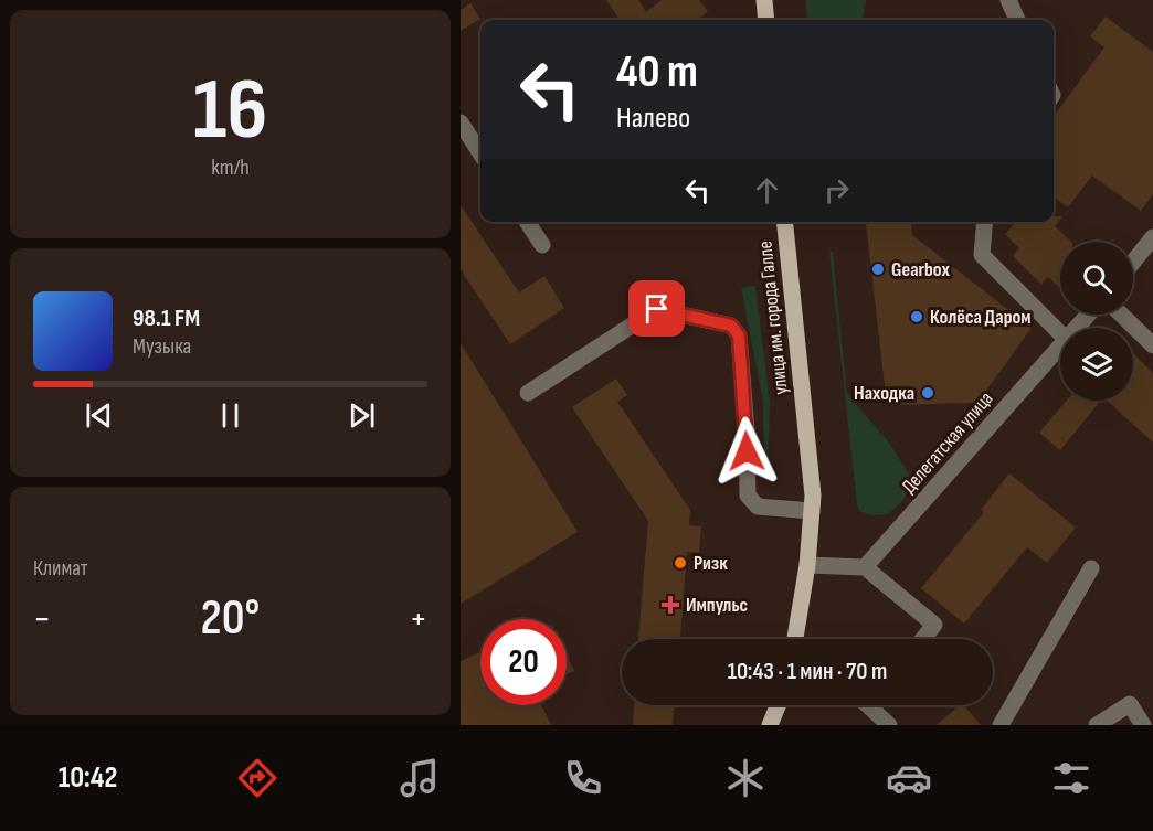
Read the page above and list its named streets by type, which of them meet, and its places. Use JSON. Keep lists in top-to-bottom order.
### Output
{
  "streets": {
    "main road": ["улица им. города Галле"],
    "street": ["Делегатская улица"]
  },
  "places": {
    "other": [
      "Gearbox",
      "Колёса Даром",
      "Находка",
      "Ризк"
    ],
    "health": ["Импульс"]
  },
  "page": {
    "tile": [
      ["16", "km/h"],
      "Климат"
    ],
    "turn": ["40 m", "Налево"],
    "song": ["98.1 FM", "Музыка"],
    "heat": ["−", "20°", "+"],
    "limit": "20",
    "trip": "10:43 · 1 мин · 70 m",
    "tabs": "10:42"
  }
}
